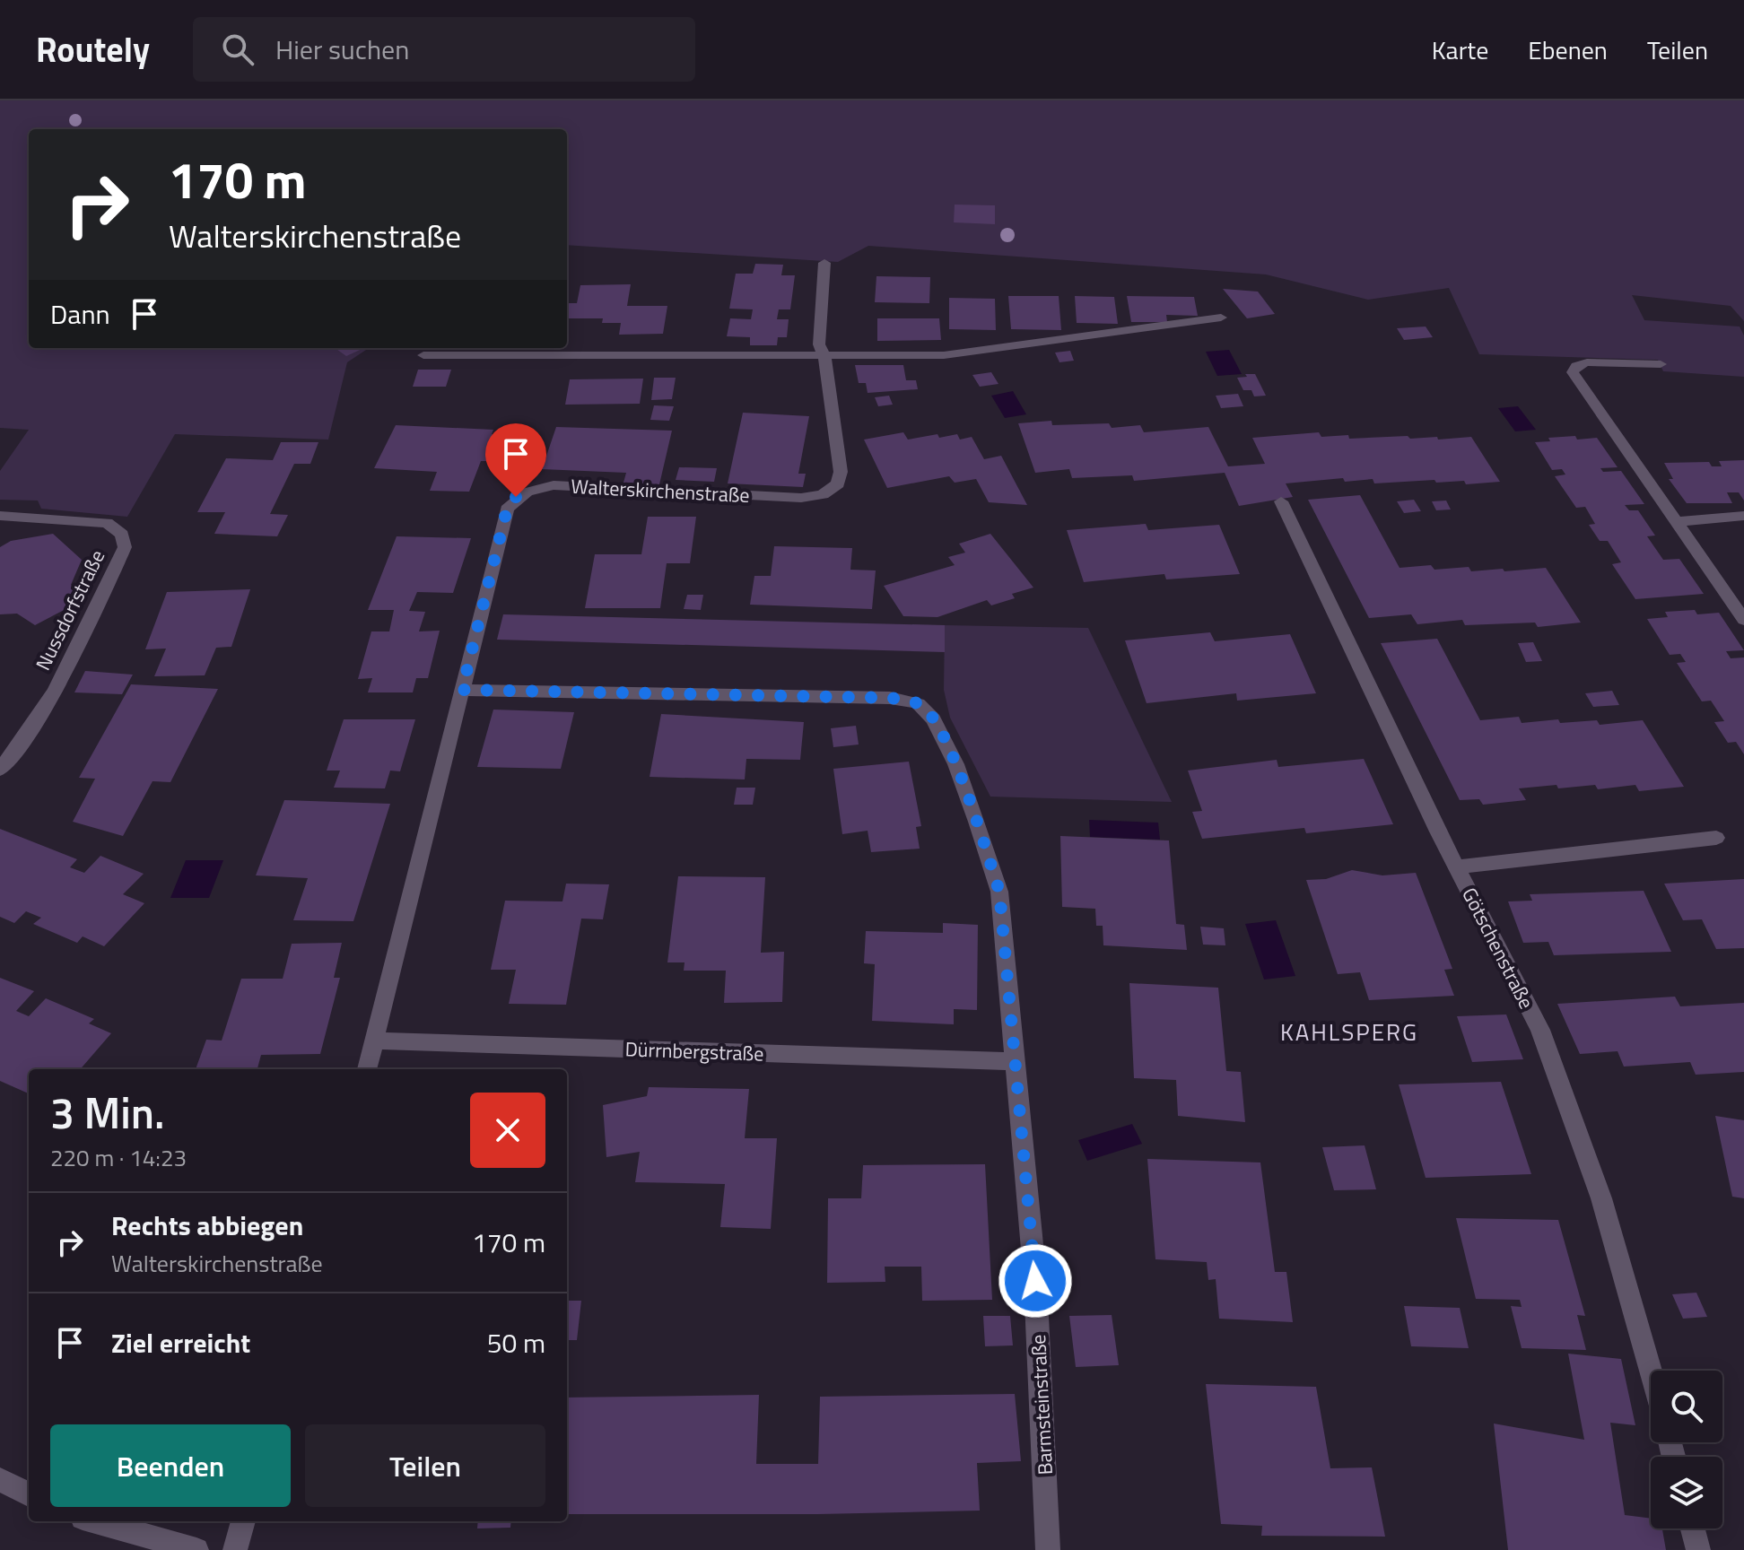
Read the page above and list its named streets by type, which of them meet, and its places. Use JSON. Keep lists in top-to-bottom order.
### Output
{
  "streets": {
    "street": [
      "Walterskirchenstraße",
      "Nussdorfstraße",
      "Götschenstraße",
      "Dürrnbergstraße",
      "Barmsteinstraße"
    ]
  },
  "crossings": [
    ["Walterskirchenstraße", "Dürrnbergstraße"],
    ["Walterskirchenstraße", "Barmsteinstraße"],
    ["Dürrnbergstraße", "Barmsteinstraße"]
  ],
  "districts": ["KAHLSPERG"],
  "page": {
    "header": "Routely",
    "search": "Hier suchen",
    "nav": ["Karte", "Ebenen", "Teilen"],
    "turn": ["170 m", "Walterskirchenstraße"],
    "then": "Dann",
    "heading": ["3 Min.", "220 m · 14:23"],
    "list": [
      {
        "name": "Rechts abbiegen",
        "note": "Walterskirchenstraße",
        "value": "170 m"
      },
      {
        "name": "Ziel erreicht",
        "value": "50 m"
      }
    ],
    "buttons": ["Beenden", "Teilen"]
  }
}
